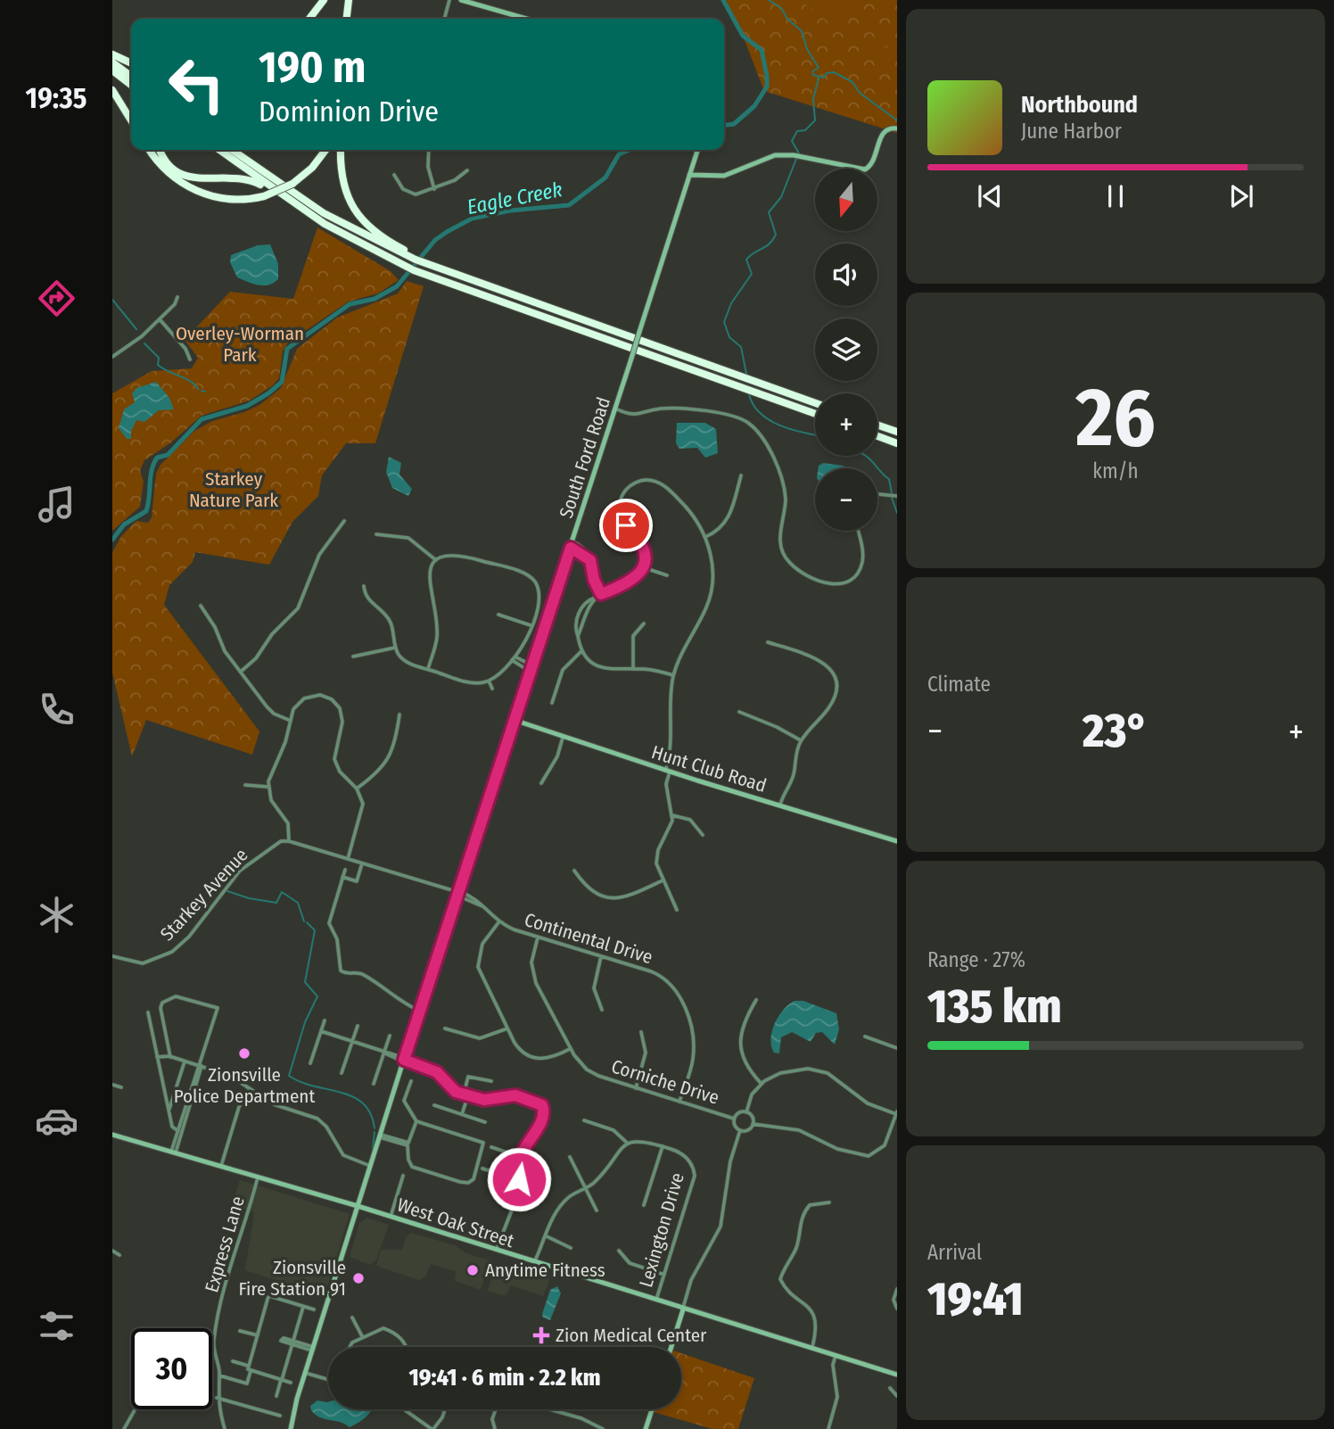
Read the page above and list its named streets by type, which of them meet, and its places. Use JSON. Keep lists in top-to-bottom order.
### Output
{
  "streets": {
    "main road": ["South Ford Road", "Hunt Club Road", "West Oak Street"],
    "street": [
      "Starkey Avenue",
      "Continental Drive",
      "Corniche Drive",
      "Lexington Drive",
      "Express Lane"
    ]
  },
  "crossings": [
    ["South Ford Road", "Hunt Club Road"],
    ["South Ford Road", "Continental Drive"],
    ["South Ford Road", "West Oak Street"],
    ["Continental Drive", "Corniche Drive"],
    ["West Oak Street", "Lexington Drive"],
    ["West Oak Street", "Express Lane"]
  ],
  "water": ["Eagle Creek"],
  "parks": ["Overley-Worman Park", "Starkey Nature Park"],
  "places": {
    "other": ["Zionsville Police Department", "Anytime Fitness", "Zionsville Fire Station 91"],
    "health": ["Zion Medical Center"]
  },
  "north": "bottom",
  "page": {
    "tabs": "19:35",
    "turn": ["190 m", "Dominion Drive"],
    "song": ["Northbound", "June Harbor"],
    "map_buttons": ["+", "−"],
    "tile": [
      ["26", "km/h"],
      "Climate",
      ["Range · 27%", "135 km"],
      ["Arrival", "19:41"]
    ],
    "heat": ["−", "23°", "+"],
    "limit": "30",
    "trip": "19:41 · 6 min · 2.2 km"
  }
}
